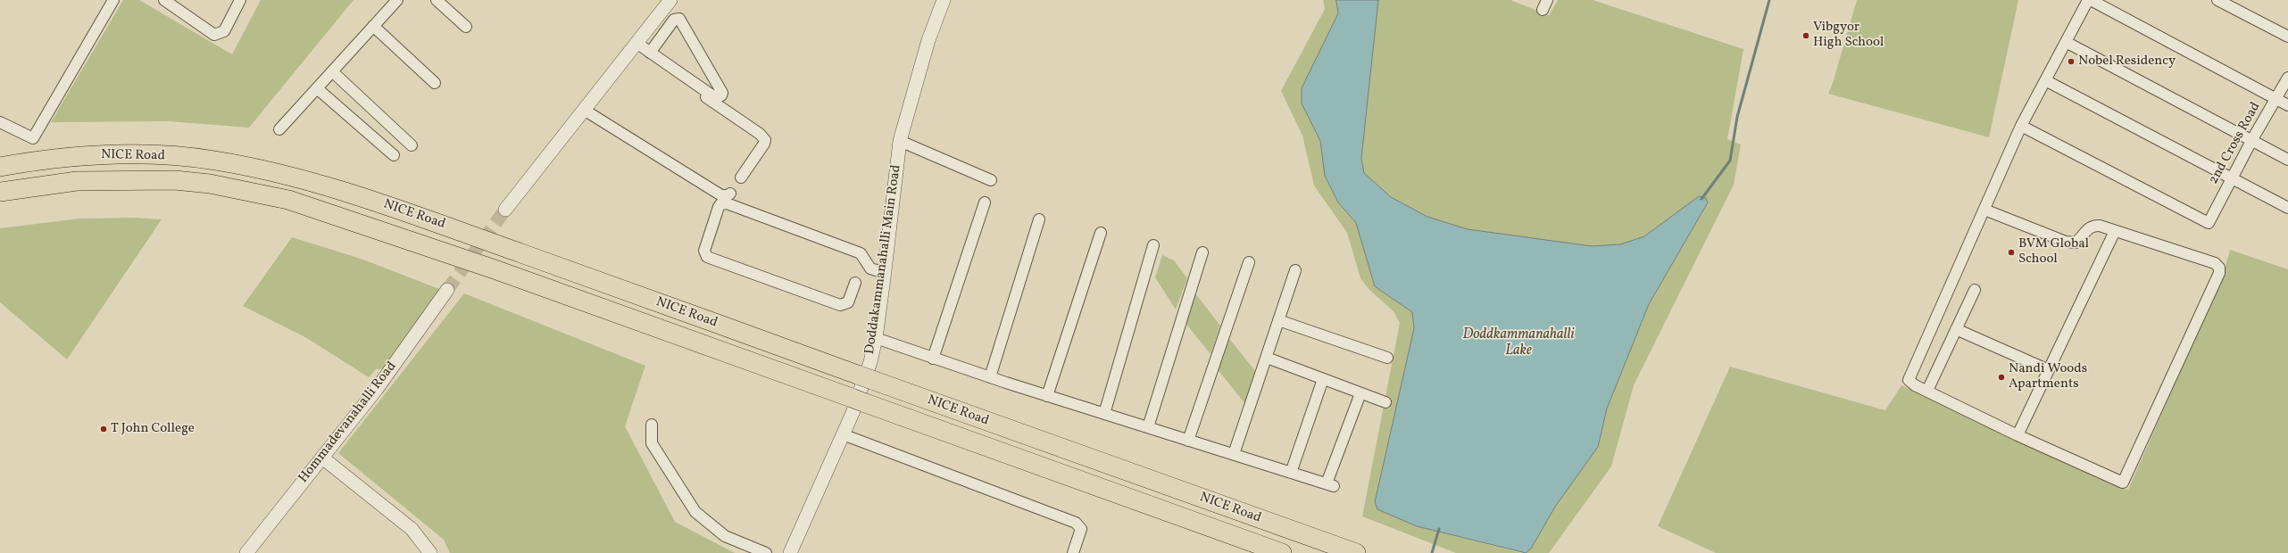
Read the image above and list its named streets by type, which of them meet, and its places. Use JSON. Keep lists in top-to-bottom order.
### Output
{
  "streets": {
    "highway": ["NICE Road"],
    "street": ["2nd Cross Road", "Doddakammanahalli Main Road", "Hommadevanahalli Road"]
  },
  "water": ["Doddkammanahalli Lake"],
  "places": [
    "Vibgyor High School",
    "Nobel Residency",
    "BVM Global School",
    "Nandi Woods Apartments",
    "T John College"
  ]
}
